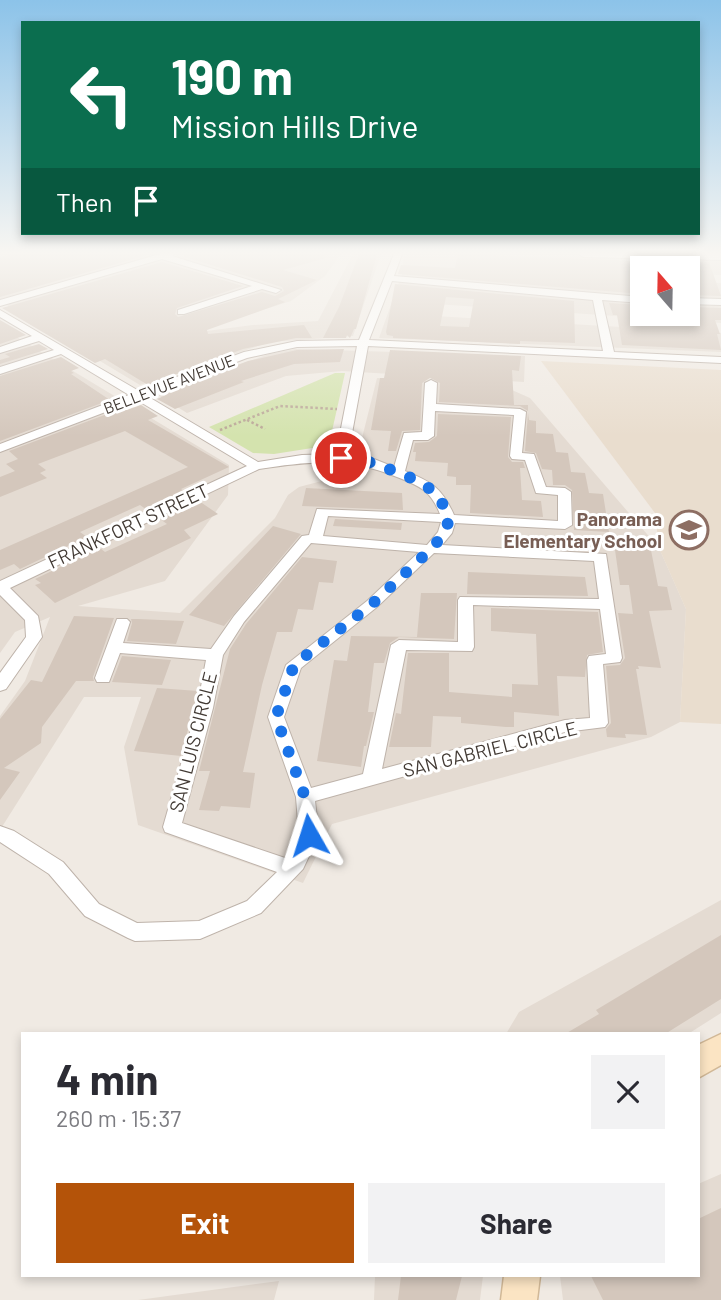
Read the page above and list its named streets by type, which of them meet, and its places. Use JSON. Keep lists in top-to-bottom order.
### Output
{
  "streets": {
    "street": [
      "BELLEVUE AVENUE",
      "FRANKFORT STREET",
      "SAN LUIS CIRCLE",
      "SAN GABRIEL CIRCLE"
    ]
  },
  "places": {
    "school or university": ["Panorama Elementary School"]
  },
  "north": "top",
  "page": {
    "turn": ["190 m", "Mission Hills Drive"],
    "then": "Then",
    "heading": ["4 min", "260 m · 15:37"],
    "buttons": ["Exit", "Share"]
  }
}
